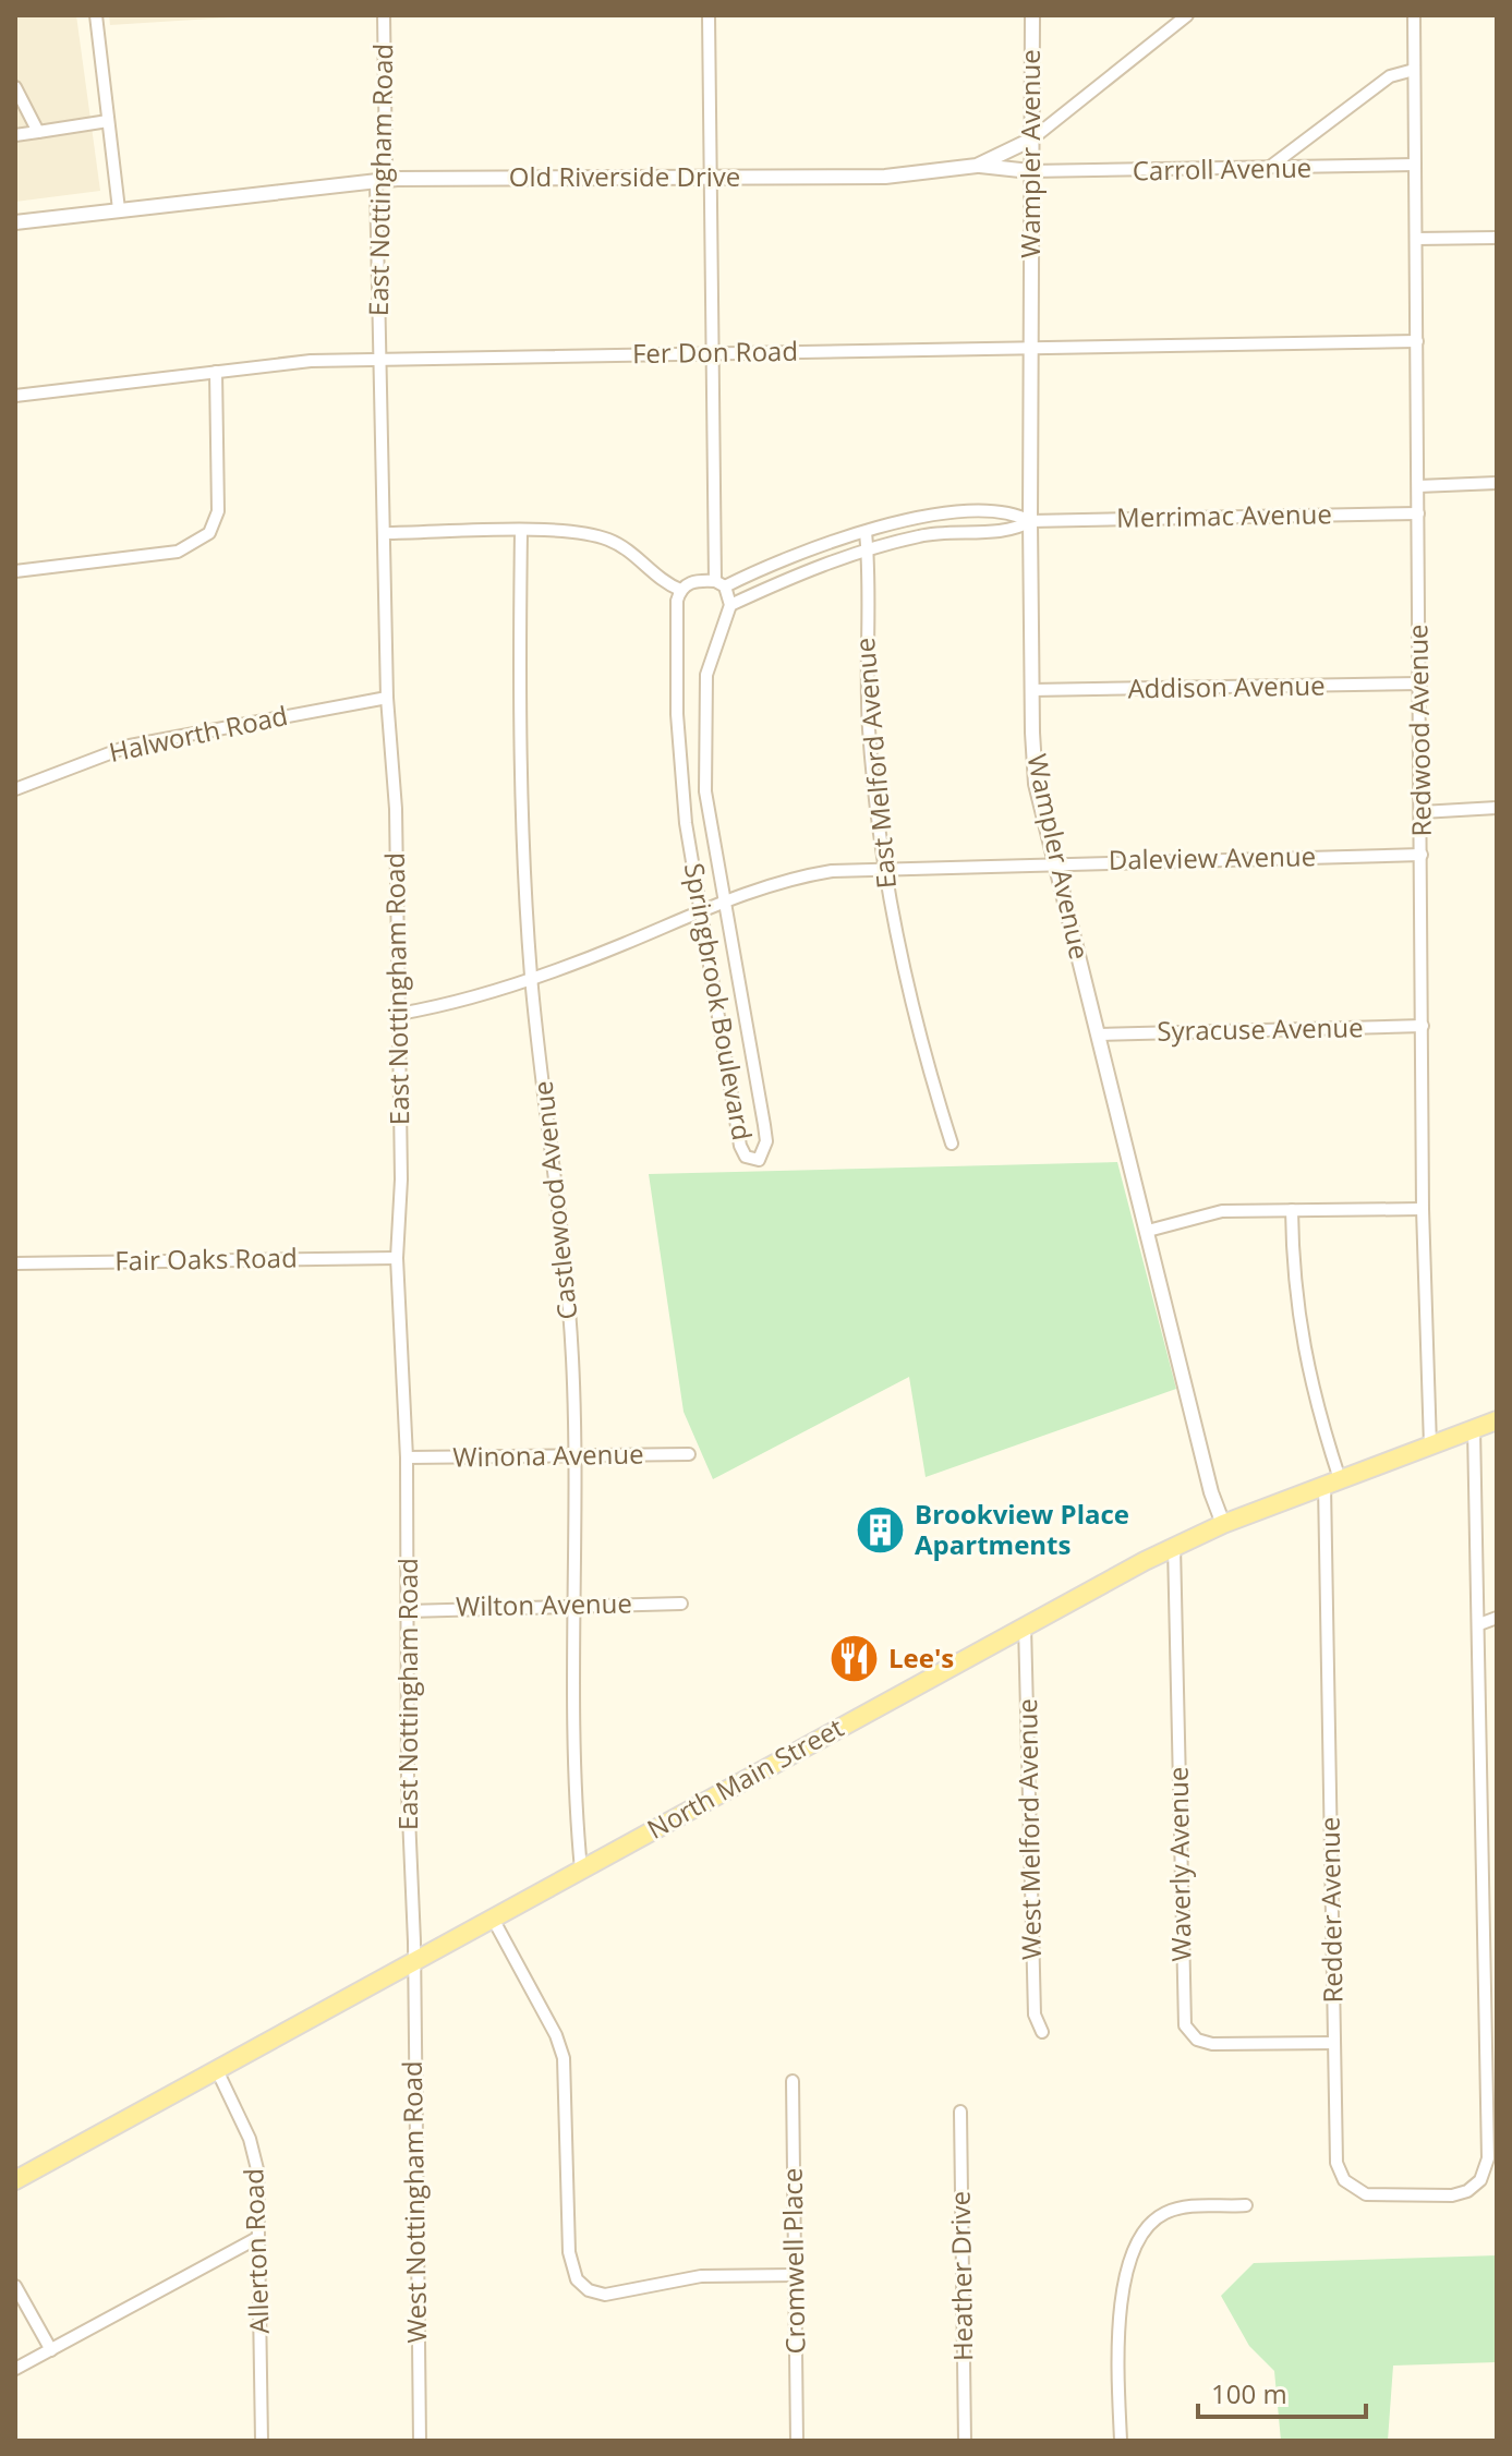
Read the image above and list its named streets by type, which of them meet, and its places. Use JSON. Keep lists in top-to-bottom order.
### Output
{
  "streets": {
    "main road": ["North Main Street"],
    "street": [
      "Wampler Avenue",
      "Carroll Avenue",
      "Old Riverside Drive",
      "East Nottingham Road",
      "Fer Don Road",
      "Merrimac Avenue",
      "Addison Avenue",
      "Redwood Avenue",
      "Halworth Road",
      "East Melford Avenue",
      "Daleview Avenue",
      "Springbrook Boulevard",
      "Syracuse Avenue",
      "Castlewood Avenue",
      "Fair Oaks Road",
      "Winona Avenue",
      "Wilton Avenue",
      "West Melford Avenue",
      "Waverly Avenue",
      "Redder Avenue",
      "West Nottingham Road",
      "Allerton Road",
      "Cromwell Place",
      "Heather Drive"
    ]
  },
  "crossings": [
    ["Wampler Avenue", "Carroll Avenue"],
    ["Wampler Avenue", "Old Riverside Drive"],
    ["Wampler Avenue", "Fer Don Road"],
    ["Wampler Avenue", "Merrimac Avenue"],
    ["Wampler Avenue", "Addison Avenue"],
    ["Wampler Avenue", "Daleview Avenue"],
    ["Wampler Avenue", "Syracuse Avenue"],
    ["Wampler Avenue", "North Main Street"],
    ["Carroll Avenue", "Redwood Avenue"],
    ["Old Riverside Drive", "East Nottingham Road"],
    ["East Nottingham Road", "Fer Don Road"],
    ["East Nottingham Road", "Halworth Road"],
    ["East Nottingham Road", "Daleview Avenue"],
    ["East Nottingham Road", "Fair Oaks Road"],
    ["East Nottingham Road", "Winona Avenue"],
    ["East Nottingham Road", "Wilton Avenue"],
    ["East Nottingham Road", "North Main Street"],
    ["East Nottingham Road", "West Nottingham Road"],
    ["Fer Don Road", "Redwood Avenue"],
    ["Merrimac Avenue", "Redwood Avenue"],
    ["Merrimac Avenue", "East Melford Avenue"],
    ["Merrimac Avenue", "Springbrook Boulevard"],
    ["Addison Avenue", "Redwood Avenue"],
    ["Redwood Avenue", "Daleview Avenue"],
    ["Redwood Avenue", "Syracuse Avenue"],
    ["Redwood Avenue", "North Main Street"],
    ["East Melford Avenue", "Daleview Avenue"],
    ["Daleview Avenue", "Springbrook Boulevard"],
    ["Daleview Avenue", "Castlewood Avenue"],
    ["Castlewood Avenue", "Winona Avenue"],
    ["Castlewood Avenue", "Wilton Avenue"],
    ["Castlewood Avenue", "North Main Street"],
    ["North Main Street", "West Melford Avenue"],
    ["North Main Street", "Waverly Avenue"],
    ["North Main Street", "Redder Avenue"],
    ["North Main Street", "West Nottingham Road"],
    ["North Main Street", "Allerton Road"],
    ["Waverly Avenue", "Redder Avenue"]
  ],
  "places": {
    "building": ["Brookview Place Apartments"],
    "restaurant": ["Lee's"]
  },
  "scale_bar": "100 m"
}
